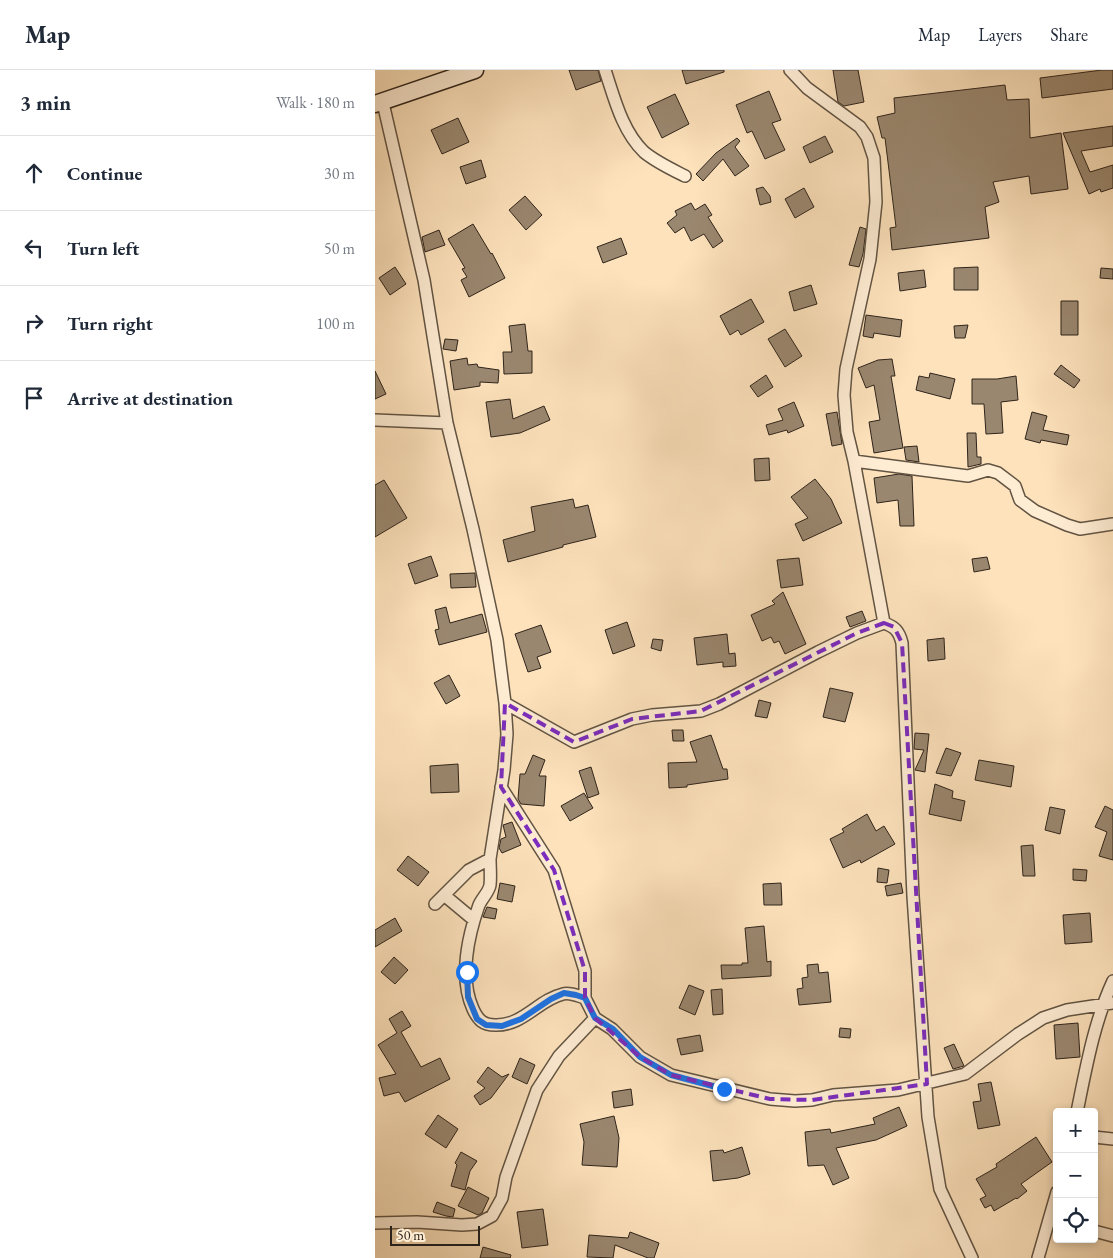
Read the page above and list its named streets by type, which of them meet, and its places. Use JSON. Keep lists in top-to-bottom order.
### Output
{
  "scale_bar": "50 m",
  "page": {
    "header": "Map",
    "nav": ["Map", "Layers", "Share"],
    "heading": ["3 min", "Walk · 180 m"],
    "list": [
      ["Continue", "30 m"],
      ["Turn left", "50 m"],
      ["Turn right", "100 m"],
      "Arrive at destination"
    ],
    "map_buttons": ["+", "−"],
    "scale": "50 m"
  }
}
